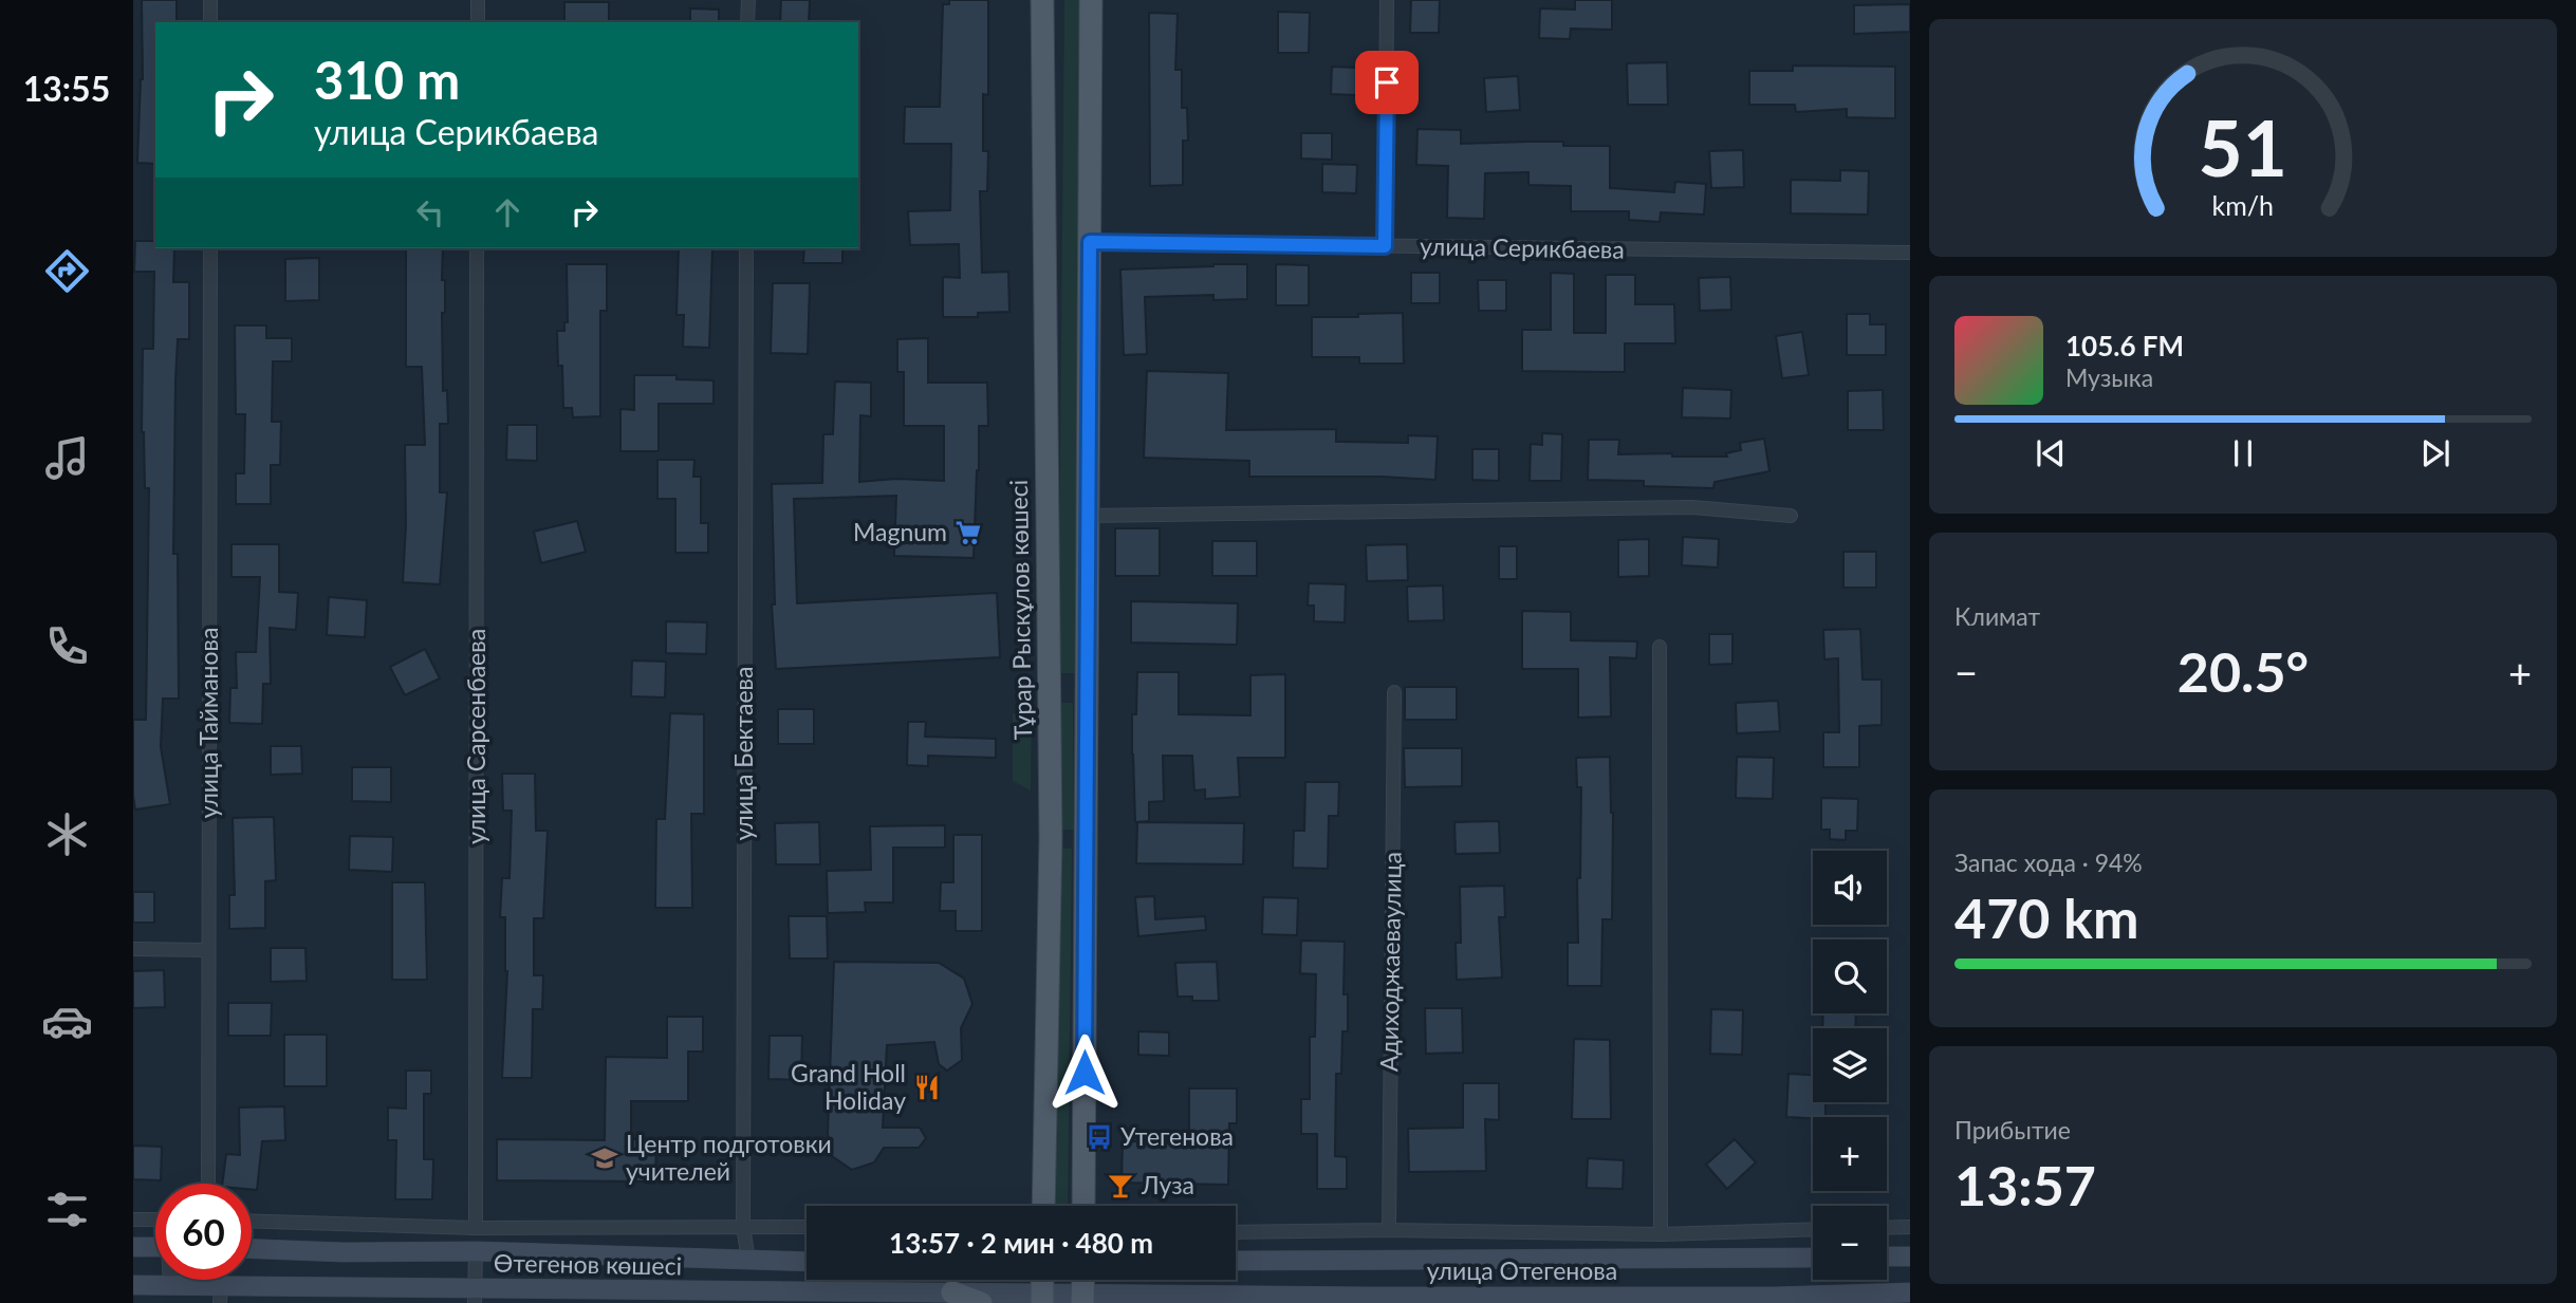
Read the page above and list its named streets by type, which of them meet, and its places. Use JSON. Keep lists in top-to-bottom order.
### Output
{
  "streets": {
    "main road": ["Тұрар Рыскұлов көшесі", "Өтегенов көшесі", "улица Отегенова"],
    "street": [
      "улица Серикбаева",
      "улица Тайманова",
      "улица Сарсенбаева",
      "улица Бектаева",
      "Адиходжаеваулица"
    ]
  },
  "crossings": [
    ["улица Бектаева", "Өтегенов көшесі"],
    ["Адиходжаеваулица", "улица Отегенова"],
    ["Өтегенов көшесі", "улица Отегенова"]
  ],
  "places": {
    "supermarket": ["Magnum"],
    "restaurant": ["Grand Holl Holiday"],
    "bus stop": ["Утегенова"],
    "school or university": ["Центр подготовки учителей"],
    "bar": ["Луза"]
  },
  "page": {
    "tabs": "13:55",
    "turn": ["310 m", "улица Серикбаева"],
    "song": ["105.6 FM", "Музыка"],
    "tile": [
      "Климат",
      ["Запас хода · 94%", "470 km"],
      ["Прибытие", "13:57"]
    ],
    "heat": ["−", "20.5°", "+"],
    "map_buttons": ["+", "−"],
    "limit": "60",
    "trip": "13:57 · 2 мин · 480 m",
    "gauge": ["51", "km/h"]
  }
}
